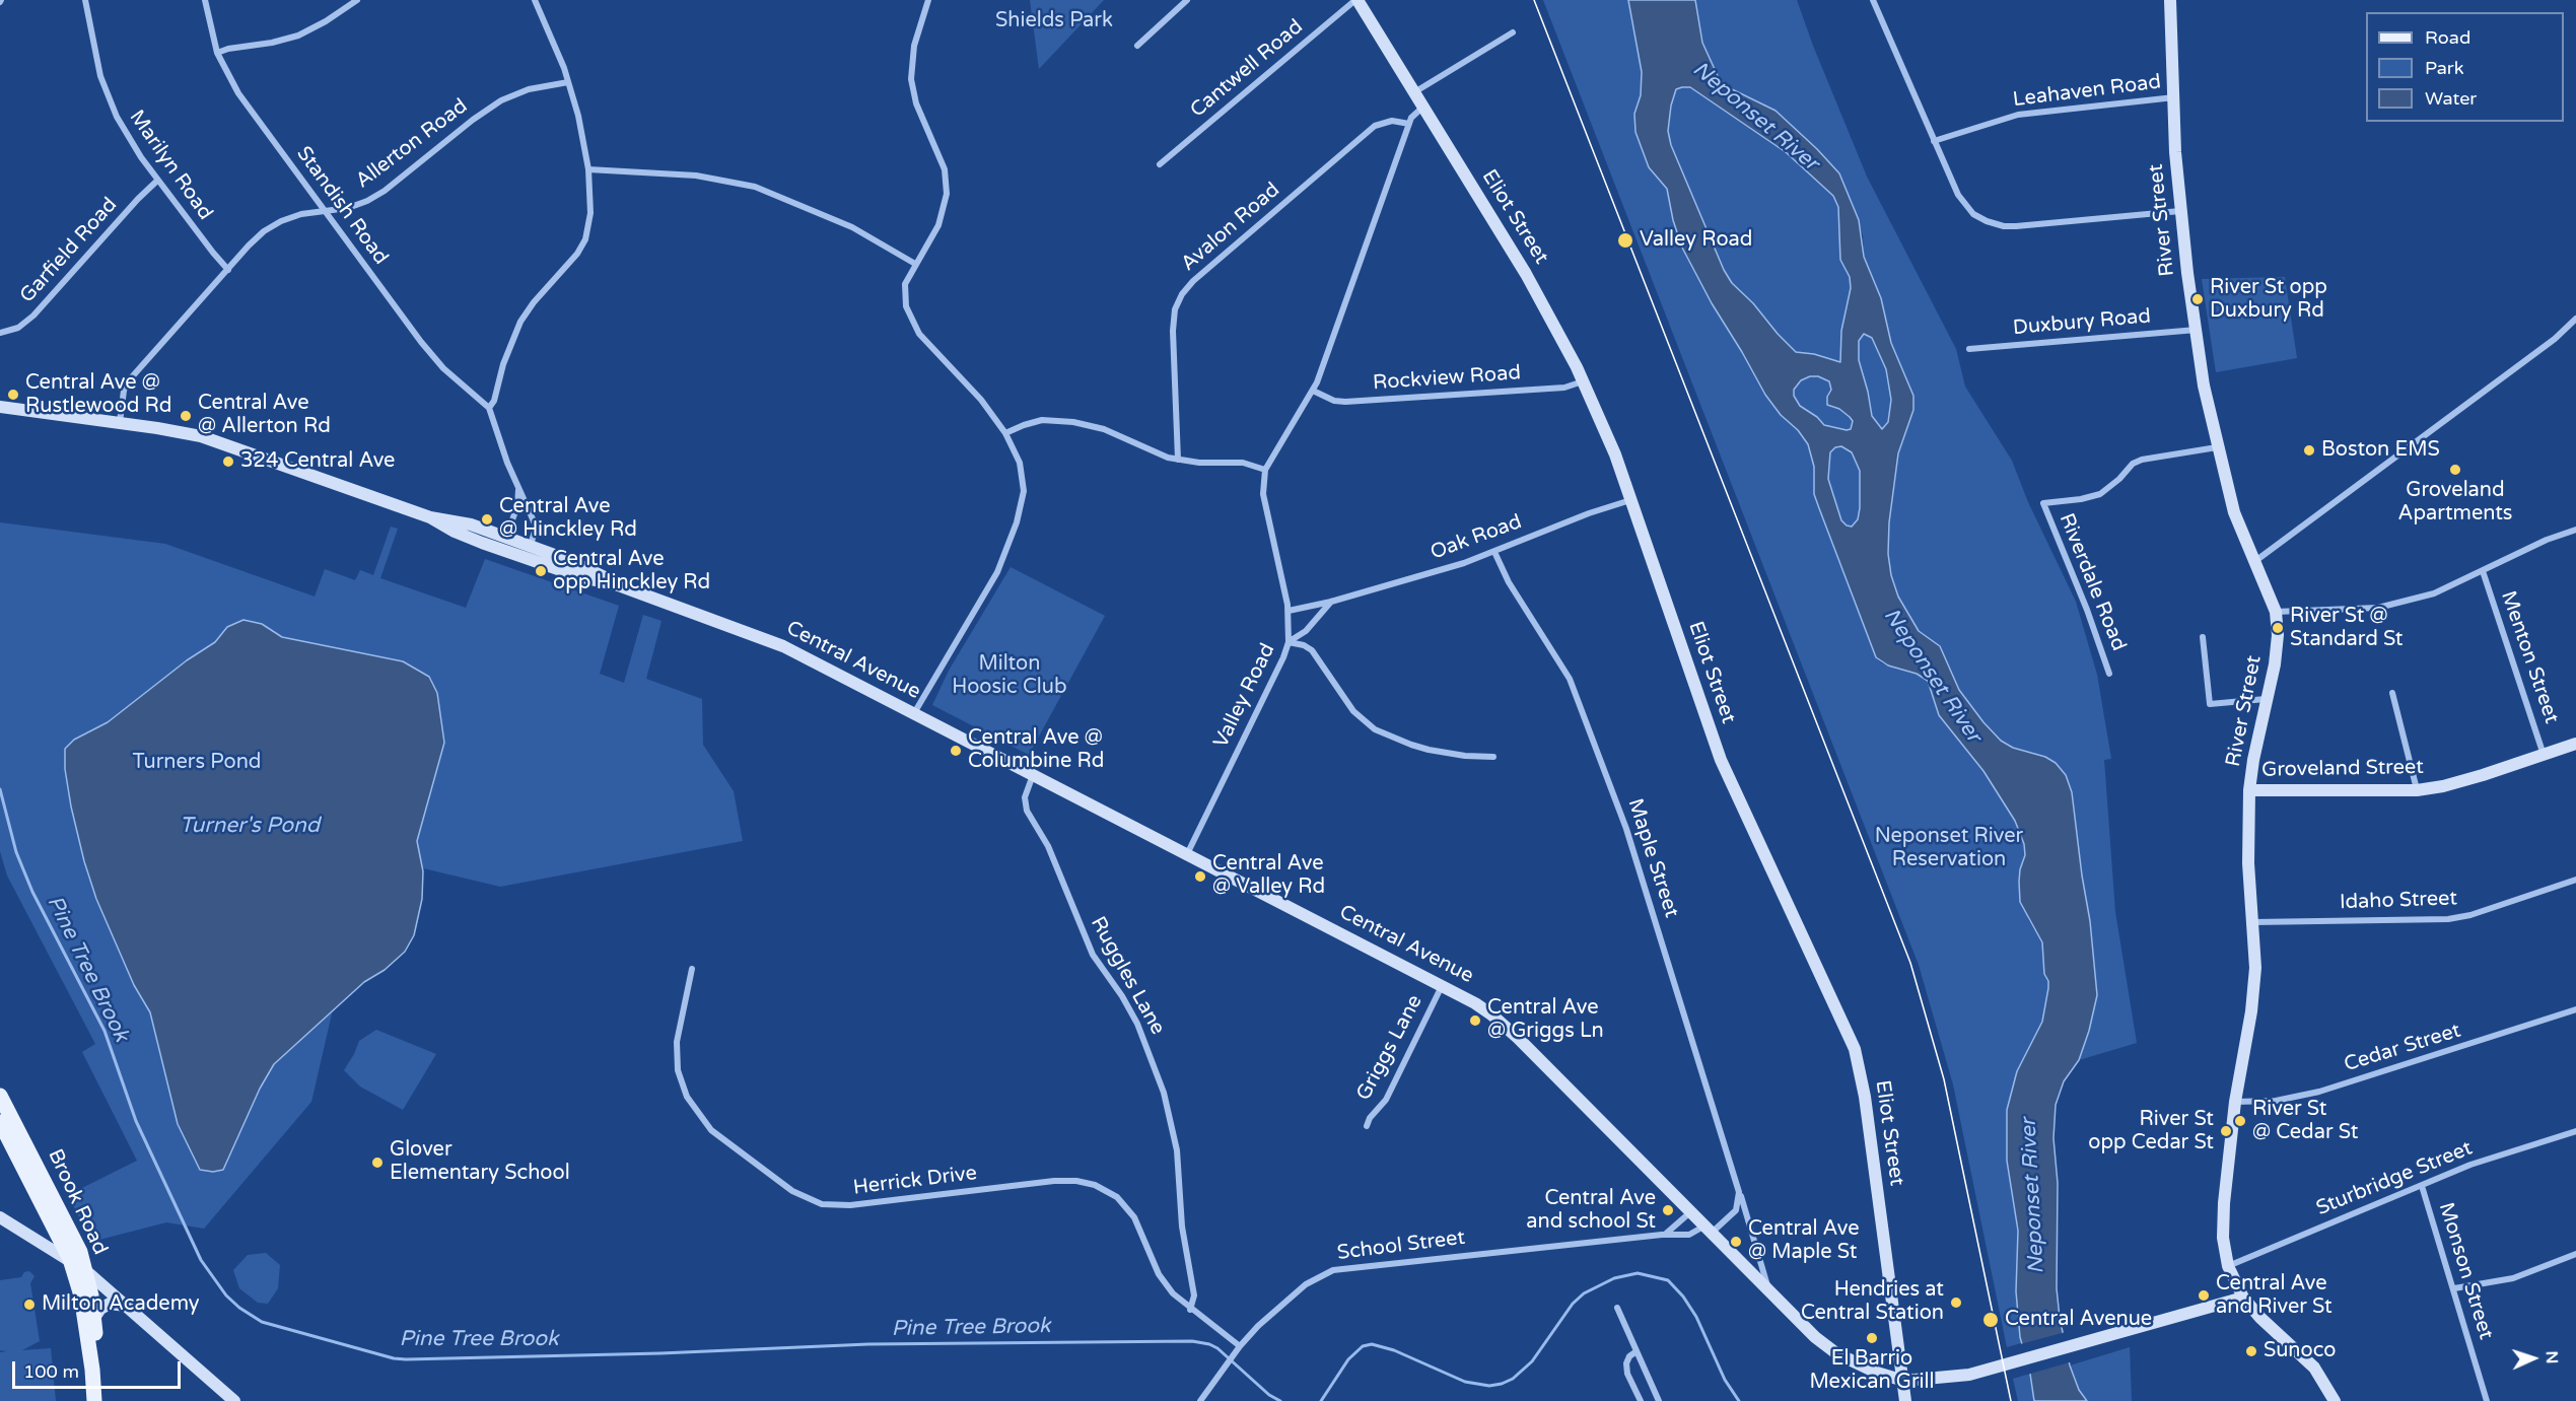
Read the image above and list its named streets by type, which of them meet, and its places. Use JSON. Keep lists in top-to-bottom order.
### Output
{
  "streets": {
    "main road": ["Brook Road"],
    "street": [
      "Cantwell Road",
      "Leahaven Road",
      "Allerton Road",
      "Marilyn Road",
      "Standish Road",
      "Eliot Street",
      "River Street",
      "Avalon Road",
      "Garfield Road",
      "Duxbury Road",
      "Rockview Road",
      "Oak Road",
      "Riverdale Road",
      "Menton Street",
      "Central Avenue",
      "Valley Road",
      "Groveland Street",
      "Maple Street",
      "Idaho Street",
      "Ruggles Lane",
      "Griggs Lane",
      "Cedar Street",
      "Sturbridge Street",
      "Herrick Drive",
      "School Street",
      "Monson Street"
    ]
  },
  "crossings": [
    ["Cantwell Road", "Eliot Street"],
    ["Leahaven Road", "River Street"],
    ["Allerton Road", "Marilyn Road"],
    ["Allerton Road", "Standish Road"],
    ["Allerton Road", "Central Avenue"],
    ["Marilyn Road", "Garfield Road"],
    ["Eliot Street", "Rockview Road"],
    ["Eliot Street", "Oak Road"],
    ["Eliot Street", "Central Avenue"],
    ["Eliot Street", "Valley Road"],
    ["River Street", "Duxbury Road"],
    ["River Street", "Riverdale Road"],
    ["River Street", "Central Avenue"],
    ["River Street", "Groveland Street"],
    ["River Street", "Idaho Street"],
    ["River Street", "Cedar Street"],
    ["River Street", "Sturbridge Street"],
    ["Avalon Road", "Valley Road"],
    ["Rockview Road", "Valley Road"],
    ["Oak Road", "Valley Road"],
    ["Oak Road", "Maple Street"],
    ["Menton Street", "Groveland Street"],
    ["Central Avenue", "Valley Road"],
    ["Central Avenue", "Maple Street"],
    ["Central Avenue", "Ruggles Lane"],
    ["Central Avenue", "Griggs Lane"],
    ["Central Avenue", "School Street"],
    ["Ruggles Lane", "Herrick Drive"],
    ["Sturbridge Street", "Monson Street"],
    ["Herrick Drive", "School Street"]
  ],
  "water": ["Neponset River", "Turner's Pond", "Pine Tree Brook"],
  "parks": [
    "Shields Park",
    "Milton Hoosic Club",
    "Turners Pond",
    "Neponset River Reservation"
  ],
  "places": [
    "Valley Road",
    "River St opp Duxbury Rd",
    "Central Ave @ Rustlewood Rd",
    "Central Ave @ Allerton Rd",
    "Boston EMS",
    "324 Central Ave",
    "Groveland Apartments",
    "Central Ave @ Hinckley Rd",
    "Central Ave opp Hinckley Rd",
    "River St @ Standard St",
    "Central Ave @ Columbine Rd",
    "Central Ave @ Valley Rd",
    "Central Ave @ Griggs Ln",
    "River St @ Cedar St",
    "River St opp Cedar St",
    "Glover Elementary School",
    "Central Ave and school St",
    "Central Ave @ Maple St",
    "Central Ave and River St",
    "Hendries at Central Station",
    "Milton Academy",
    "Central Avenue",
    "El Barrio Mexican Grill",
    "Sunoco"
  ],
  "legend": ["Road", "Park", "Water"],
  "scale_bar": "100 m",
  "north": "right"
}
